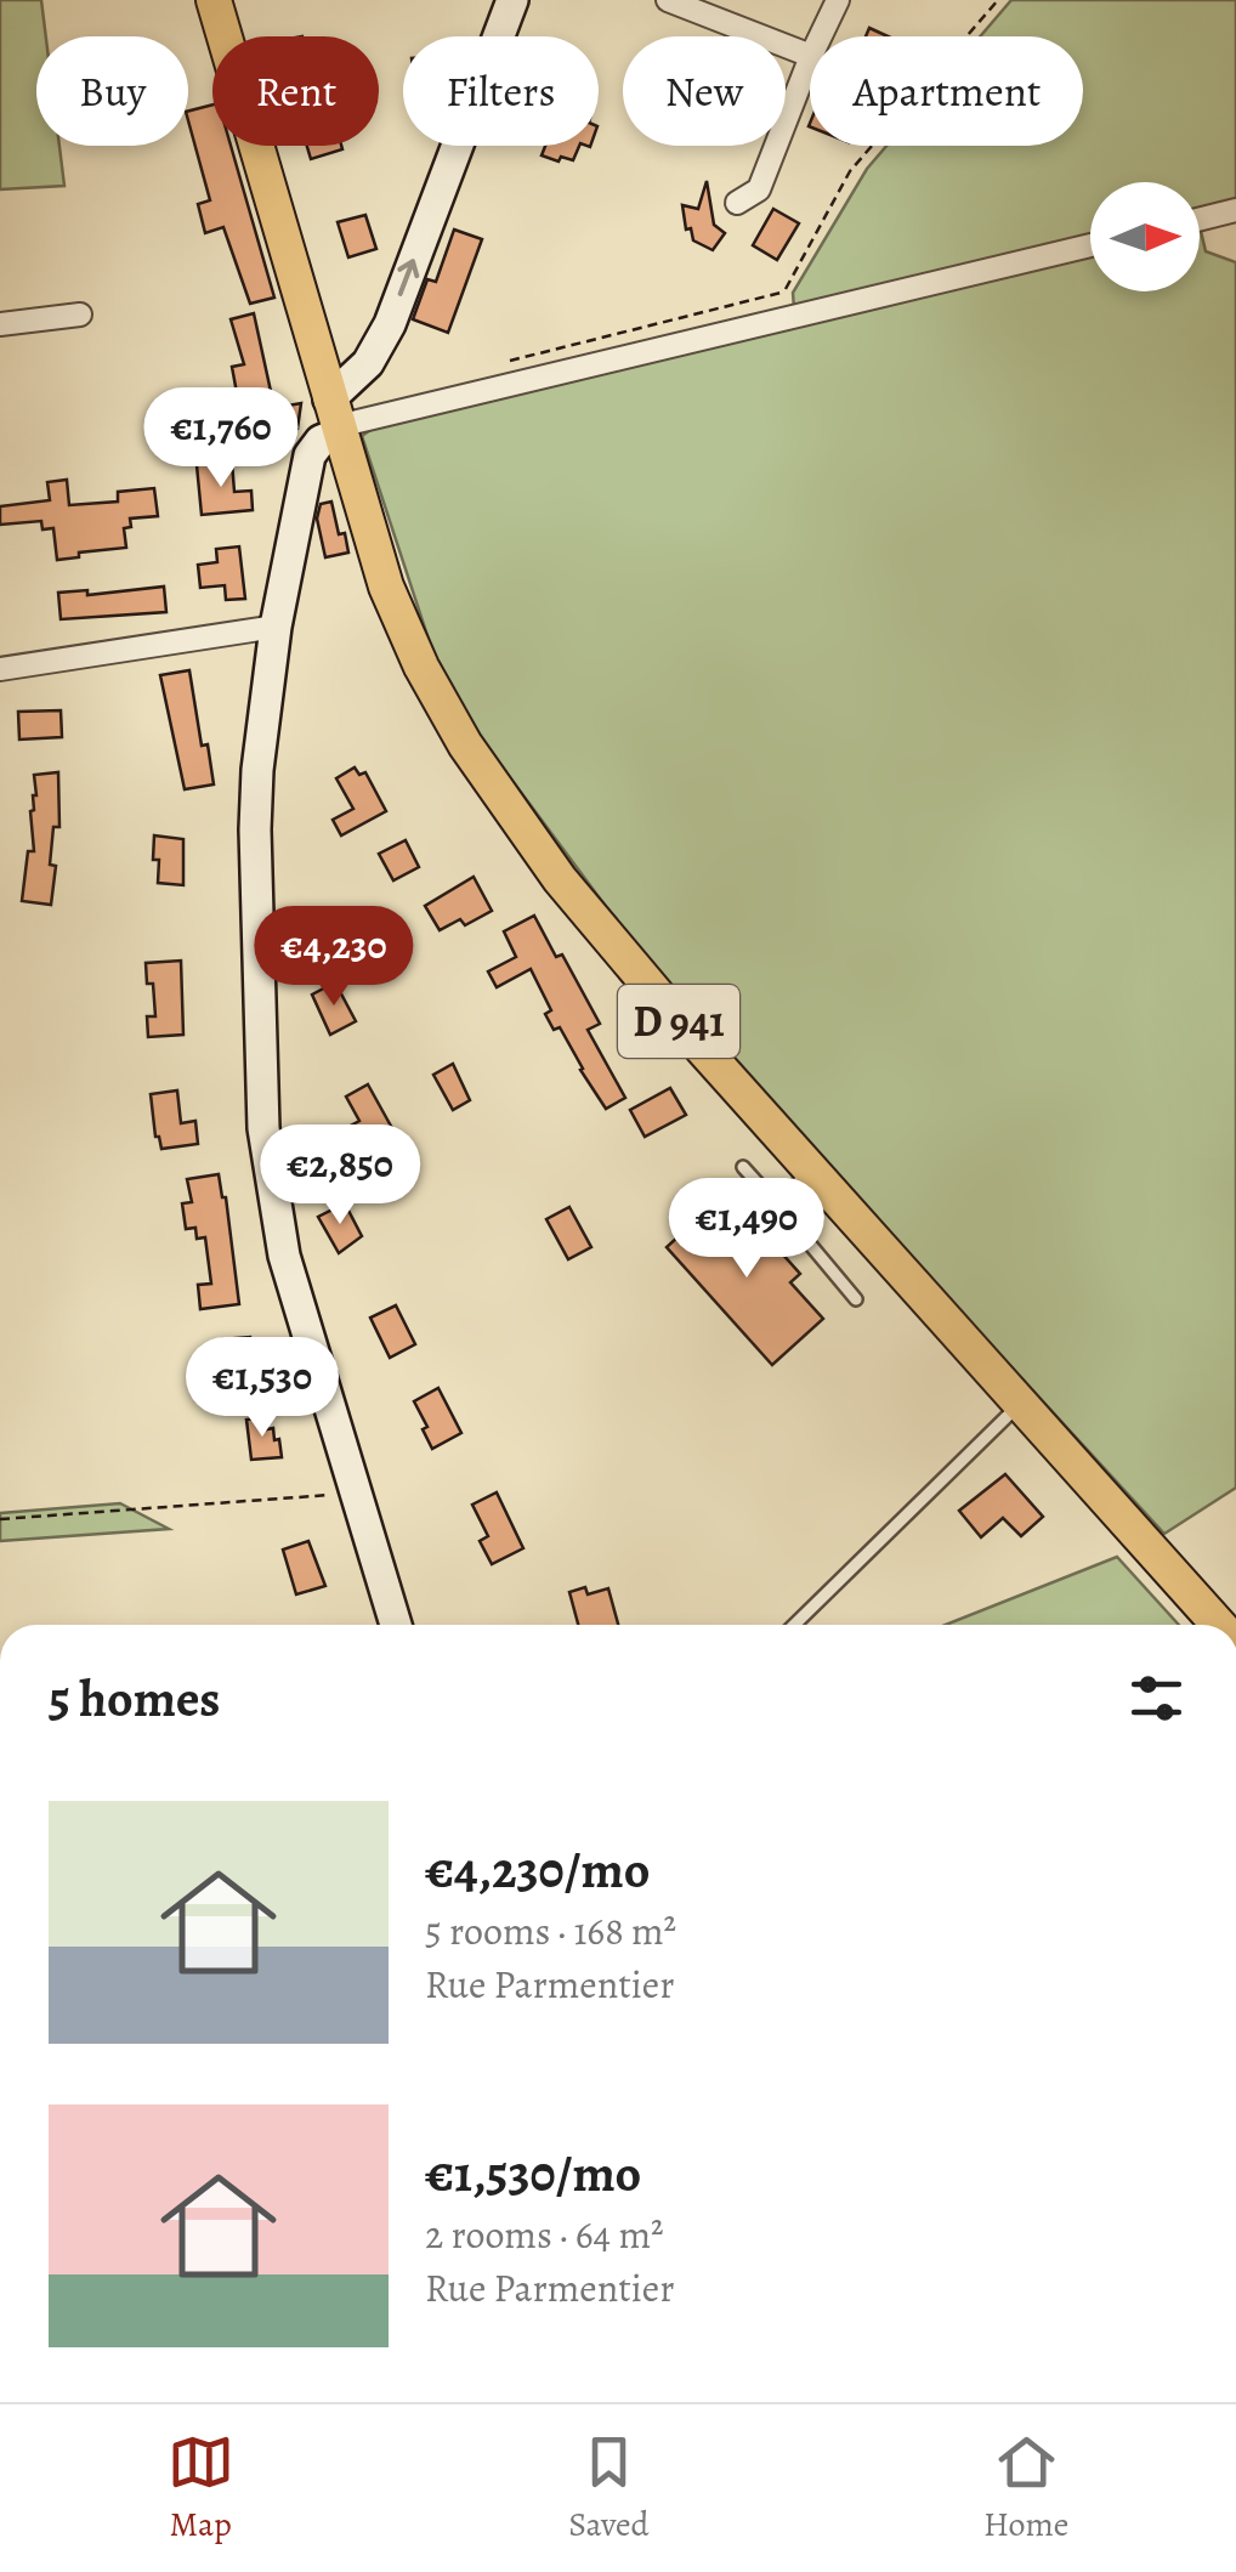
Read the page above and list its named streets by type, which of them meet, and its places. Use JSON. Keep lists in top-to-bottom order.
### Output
{
  "streets": {
    "main road": ["D 941"]
  },
  "north": "right",
  "page": {
    "chip": [
      "Buy",
      "Rent",
      "Filters",
      "New",
      "Apartment"
    ],
    "price": [
      "€1,760",
      "€4,230",
      "€2,850",
      "€1,490",
      "€1,530"
    ],
    "heading": "5 homes",
    "list": [
      {
        "name": "€4,230/mo",
        "note": "5 rooms · 168 m² · Rue Parmentier"
      },
      {
        "name": "€1,530/mo",
        "note": "2 rooms · 64 m² · Rue Parmentier"
      }
    ],
    "tabs": ["Map", "Saved", "Home"]
  }
}
